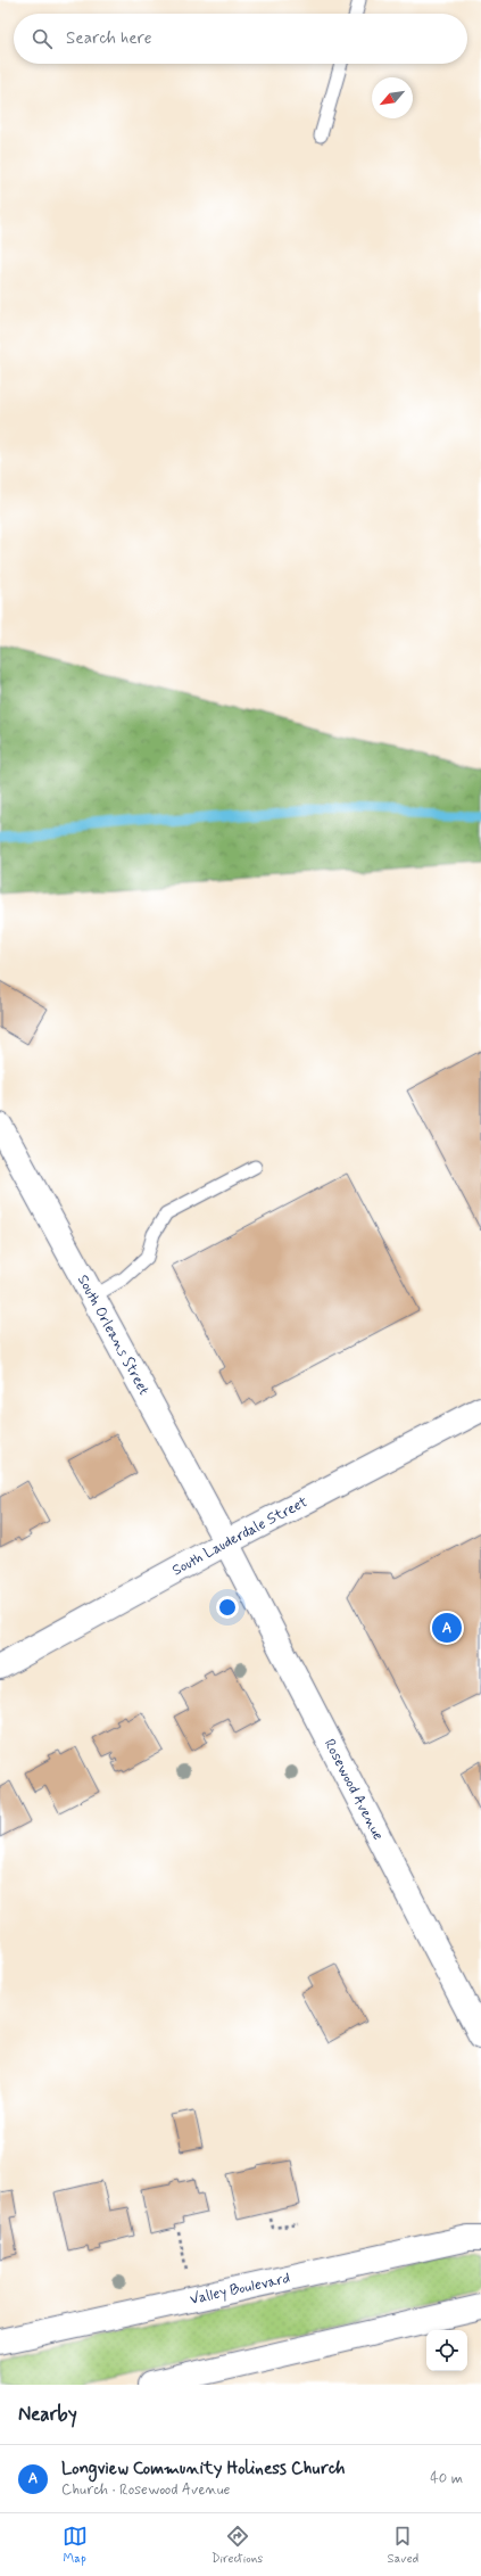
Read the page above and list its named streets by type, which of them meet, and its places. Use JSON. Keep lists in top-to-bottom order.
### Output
{
  "streets": {
    "street": [
      "South Orleans Street",
      "South Lauderdale Street",
      "Rosewood Avenue",
      "Valley Boulevard"
    ]
  },
  "crossings": [
    ["South Orleans Street", "South Lauderdale Street"],
    ["South Orleans Street", "Rosewood Avenue"],
    ["South Lauderdale Street", "Rosewood Avenue"]
  ],
  "north": "bottom left",
  "page": {
    "search": "Search here",
    "pins": "A",
    "heading": "Nearby",
    "list": [
      {
        "mark": "A",
        "name": "Longview Community Holiness Church",
        "note": "Church · Rosewood Avenue",
        "value": "40 m"
      }
    ],
    "nav": ["Map", "Directions", "Saved"]
  }
}
